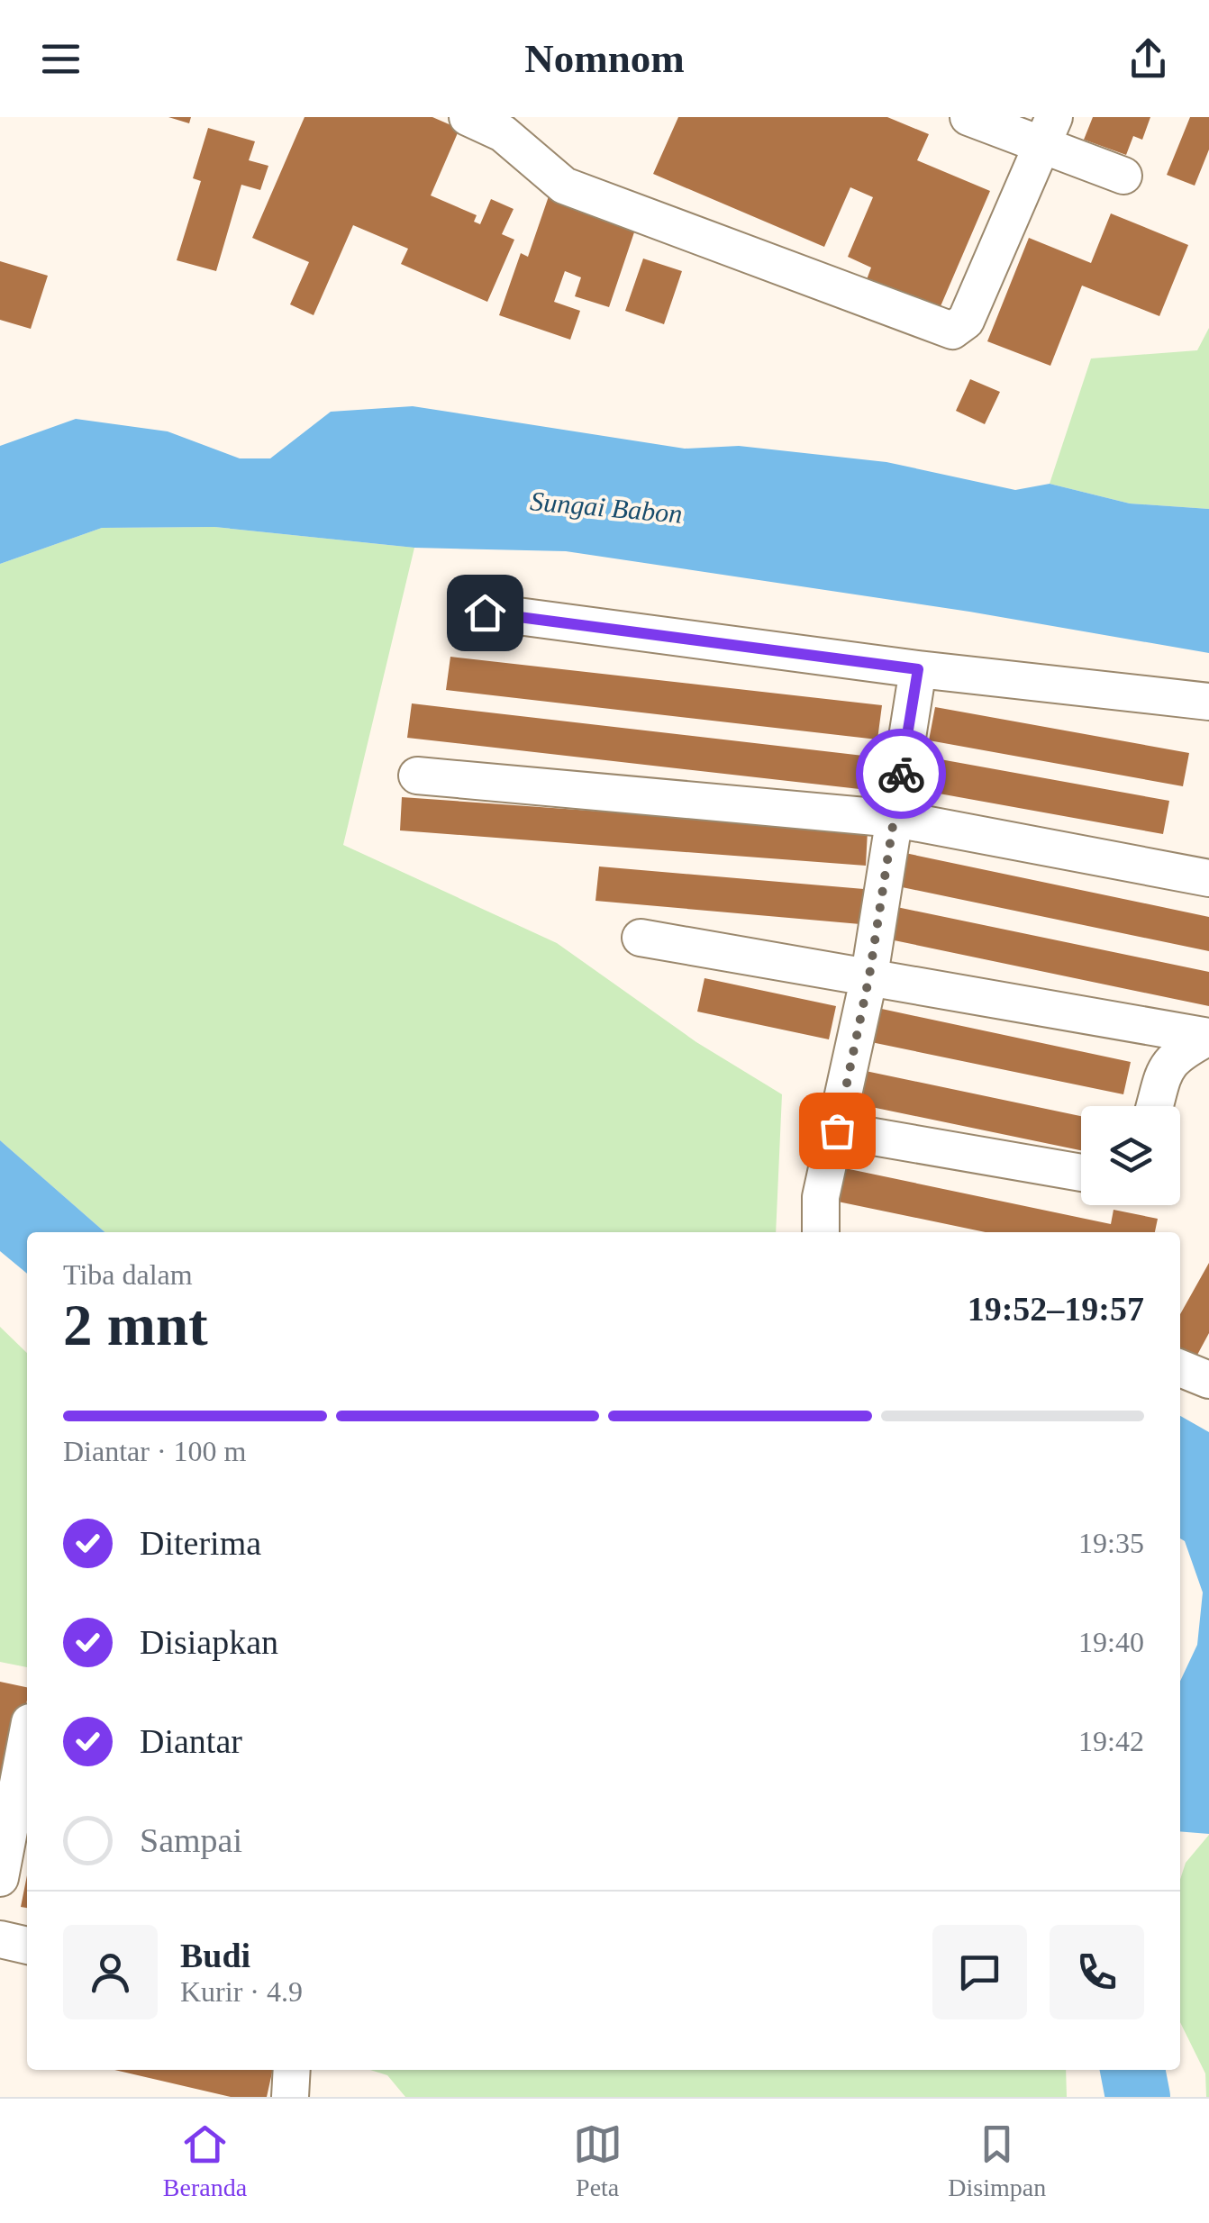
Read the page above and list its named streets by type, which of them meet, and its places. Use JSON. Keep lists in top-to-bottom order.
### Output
{
  "water": ["Sungai Babon"],
  "page": {
    "header": "Nomnom",
    "heading": ["2 mnt", "Tiba dalam", "19:52–19:57"],
    "panel": ["Budi", "Kurir · 4.9"],
    "bar": "Diantar · 100 m",
    "list": [
      ["Diterima", "19:35"],
      ["Disiapkan", "19:40"],
      ["Diantar", "19:42"],
      "Sampai"
    ],
    "tabs": ["Beranda", "Peta", "Disimpan"]
  }
}
